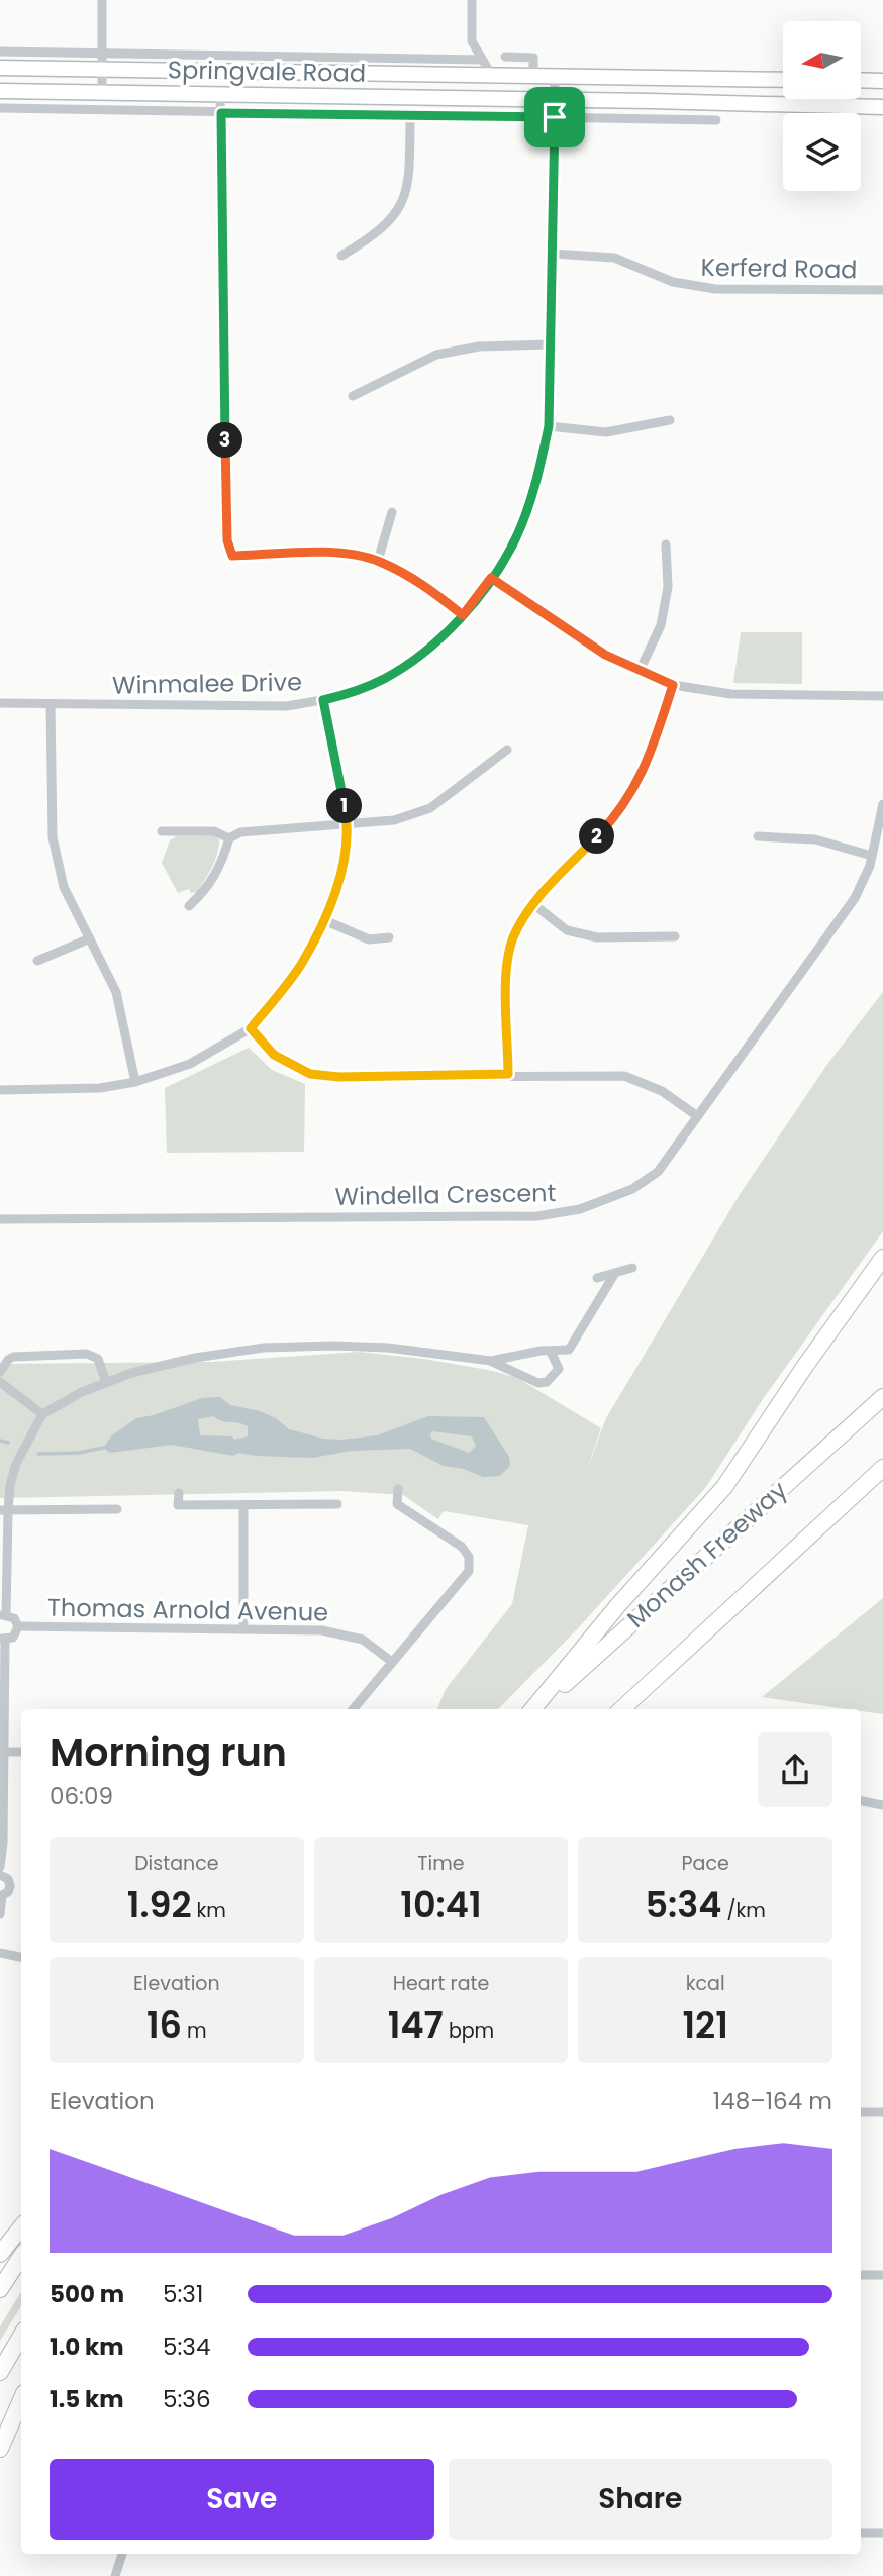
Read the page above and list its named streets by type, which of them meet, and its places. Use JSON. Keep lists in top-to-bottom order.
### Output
{
  "streets": {
    "highway": ["Springvale Road", "Monash Freeway"],
    "street": [
      "Kerferd Road",
      "Winmalee Drive",
      "Windella Crescent",
      "Thomas Arnold Avenue"
    ]
  },
  "crossings": [
    ["Springvale Road", "Winmalee Drive"],
    ["Kerferd Road", "Winmalee Drive"]
  ],
  "north": "left",
  "page": {
    "pins": ["3", "1", "2"],
    "heading": ["Morning run", "06:09"],
    "stats": [
      ["Distance", "1.92 km"],
      ["Time", "10:41"],
      ["Pace", "5:34 /km"],
      ["Elevation", "16 m"],
      ["Heart rate", "147 bpm"],
      ["kcal", "121"]
    ],
    "chart": ["Elevation", "148–164 m"],
    "list": [
      {
        "name": "500 m",
        "note": "5:31"
      },
      {
        "name": "1.0 km",
        "note": "5:34"
      },
      {
        "name": "1.5 km",
        "note": "5:36"
      }
    ],
    "buttons": ["Save", "Share"]
  }
}
